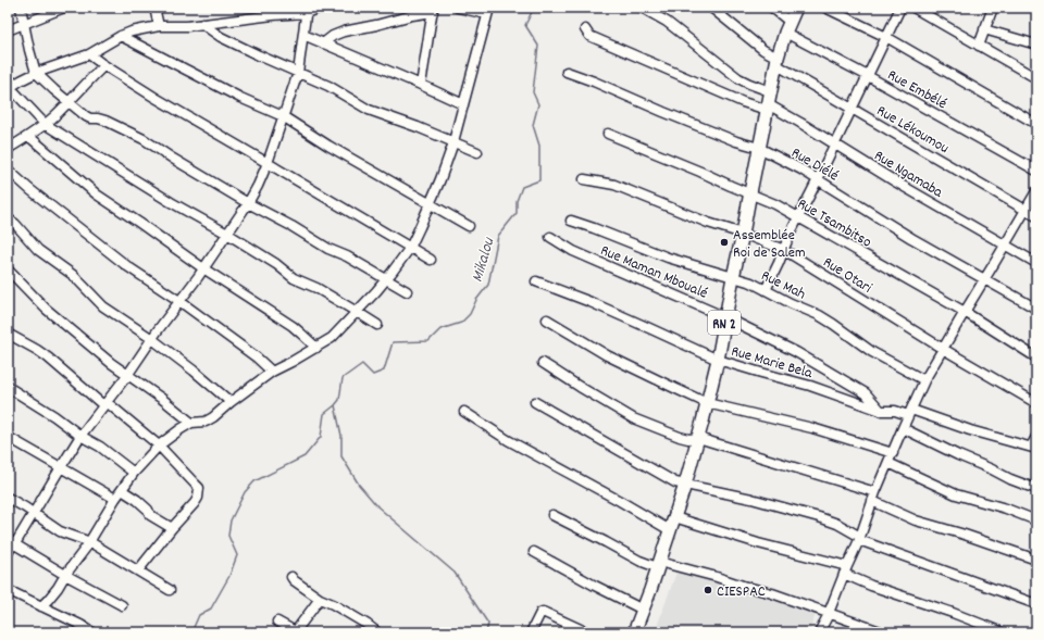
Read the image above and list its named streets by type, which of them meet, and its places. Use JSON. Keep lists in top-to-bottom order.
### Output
{
  "streets": {
    "highway": ["RN 2"],
    "street": [
      "Rue Embélé",
      "Rue Lékoumou",
      "Rue Diélé",
      "Rue Ngamaba",
      "Rue Tsambitso",
      "Rue Maman Mboualé",
      "Rue Otari",
      "Rue Mah",
      "Rue Marie Bela"
    ]
  },
  "crossings": [
    ["Rue Embélé", "RN 2"],
    ["Rue Lékoumou", "RN 2"],
    ["Rue Diélé", "RN 2"],
    ["Rue Ngamaba", "RN 2"],
    ["Rue Tsambitso", "RN 2"],
    ["Rue Maman Mboualé", "RN 2"],
    ["Rue Maman Mboualé", "Rue Marie Bela"],
    ["Rue Otari", "RN 2"],
    ["Rue Mah", "RN 2"],
    ["RN 2", "Rue Marie Bela"]
  ],
  "water": ["Mikalou"],
  "places": ["Assemblée Roi de Salem", "CIESPAC"]
}
